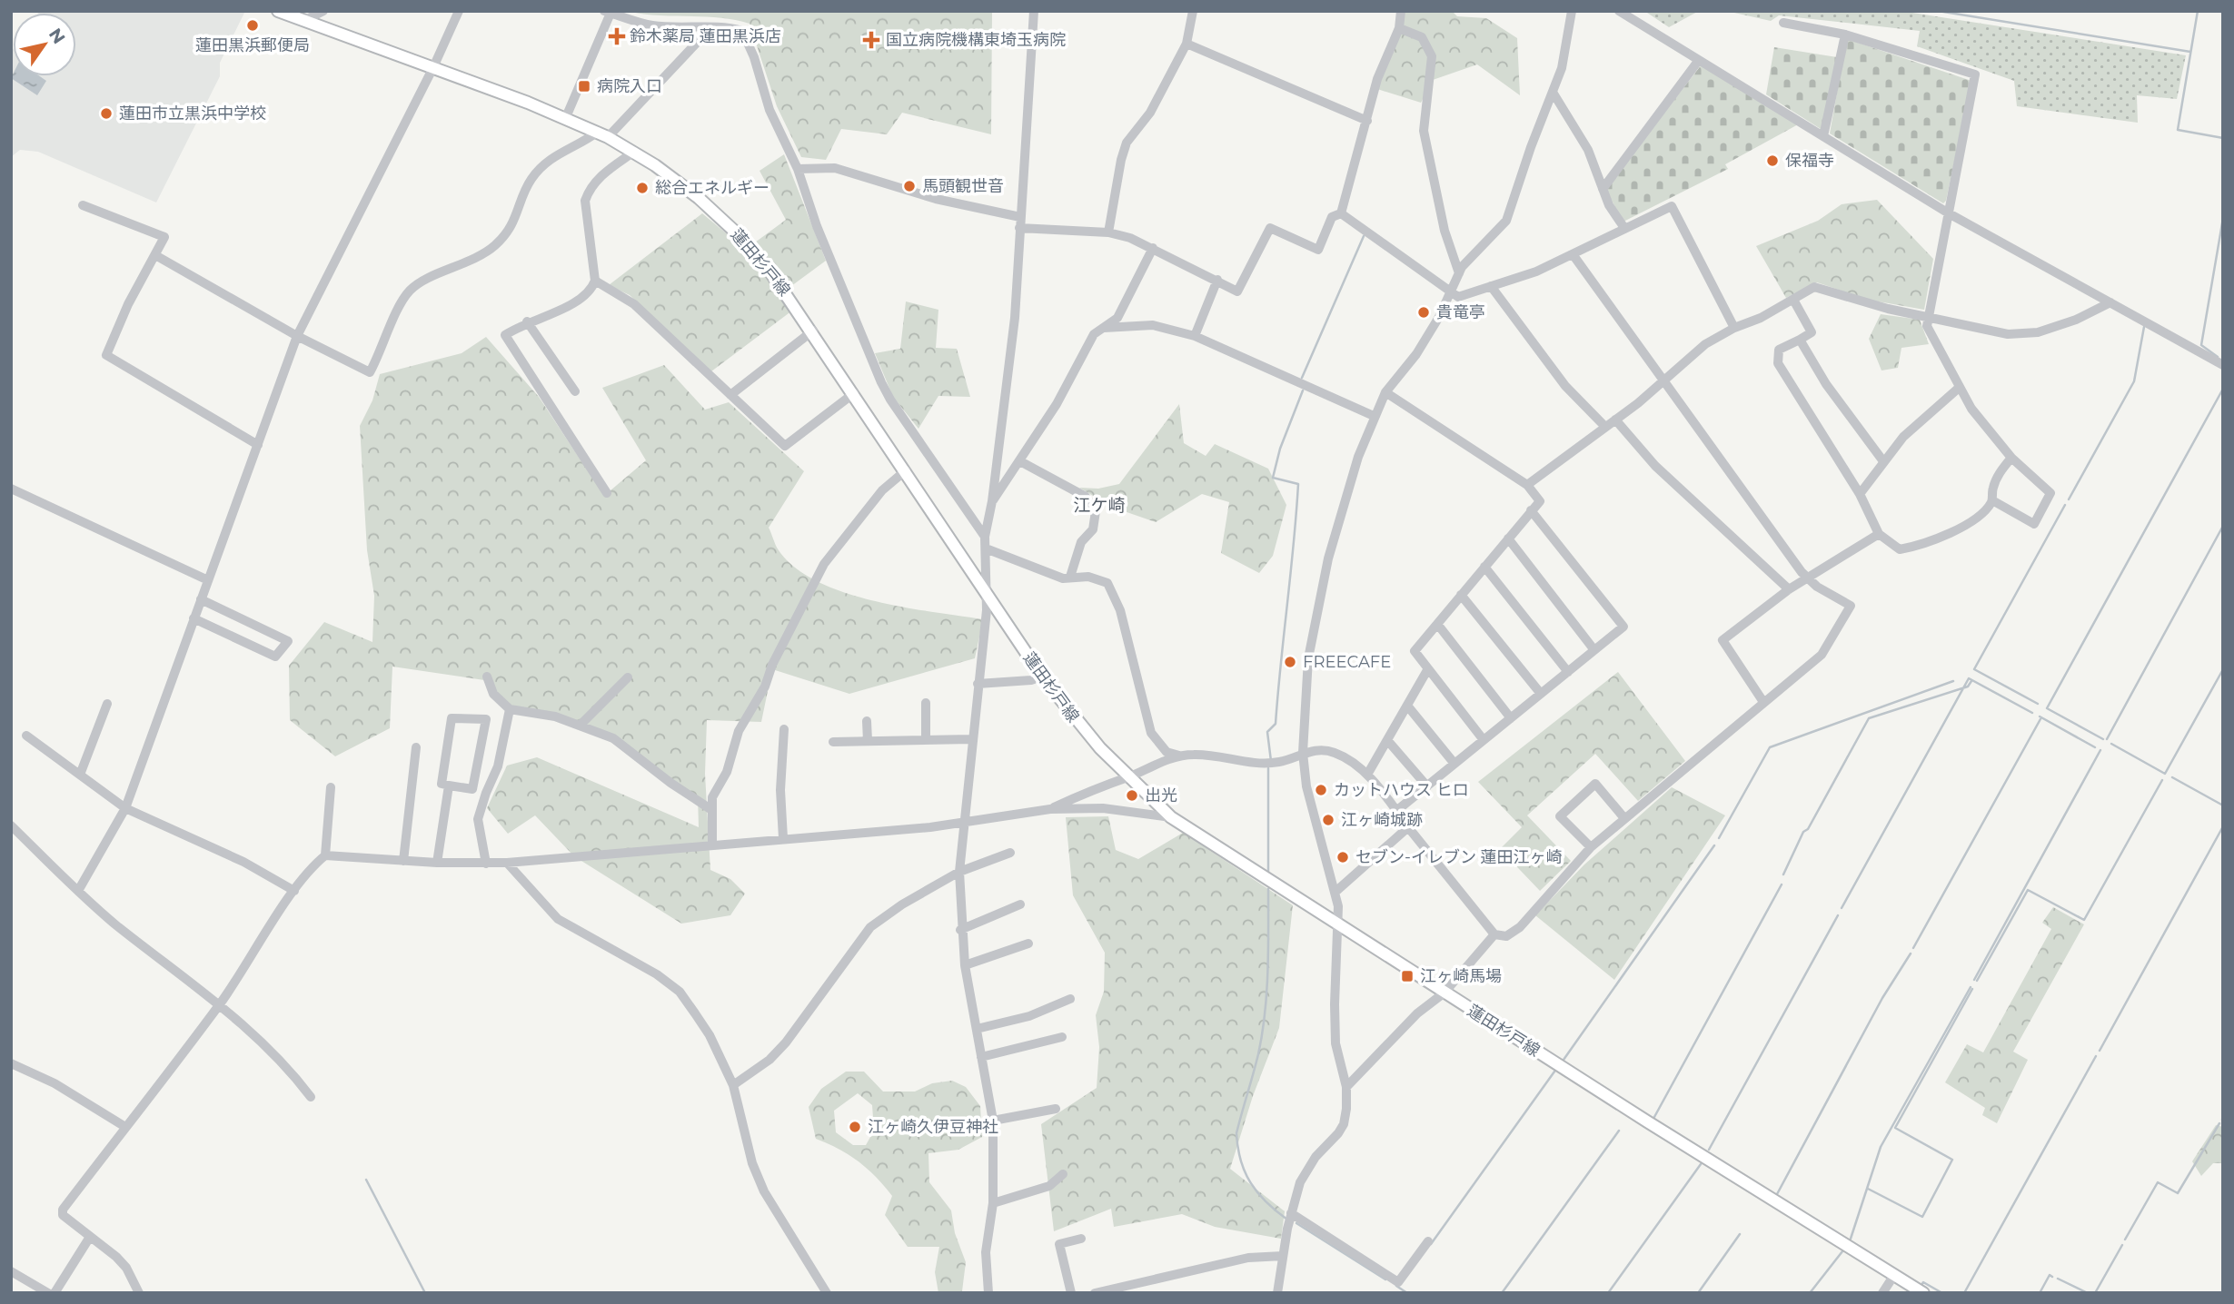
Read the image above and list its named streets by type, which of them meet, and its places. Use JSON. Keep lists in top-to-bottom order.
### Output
{
  "streets": {
    "main road": ["蓮田杉戸線"]
  },
  "districts": ["江ケ崎"],
  "places": {
    "other": [
      "蓮田黒浜郵便局",
      "蓮田市立黒浜中学校",
      "保福寺",
      "馬頭観世音",
      "総合エネルギー",
      "貴竜亭",
      "FREECAFE",
      "カットハウス ヒロ",
      "出光",
      "江ヶ崎城跡",
      "セブン-イレブン 蓮田江ヶ崎",
      "江ヶ崎久伊豆神社"
    ],
    "health": ["鈴木薬局 蓮田黒浜店", "国立病院機構東埼玉病院"],
    "transit": ["病院入口", "江ヶ崎馬場"]
  },
  "north": "top right"
}
